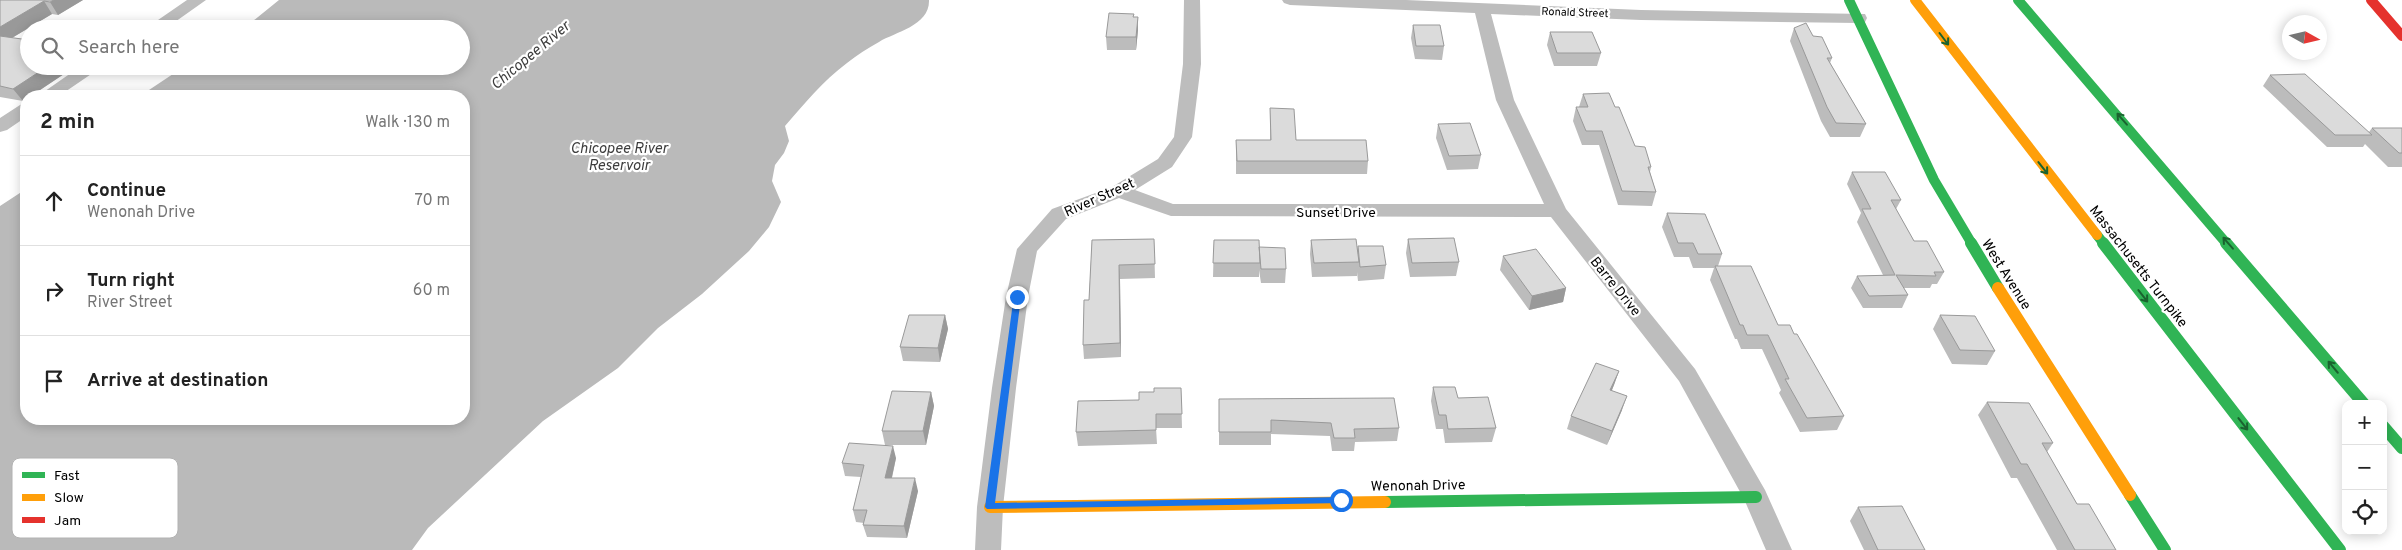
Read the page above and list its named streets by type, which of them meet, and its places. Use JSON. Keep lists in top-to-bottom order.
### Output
{
  "streets": {
    "main road": ["Massachusetts Turnpike", "West Avenue", "Wenonah Drive"],
    "street": [
      "Ronald Street",
      "River Street",
      "Sunset Drive",
      "Barre Drive"
    ]
  },
  "crossings": [
    ["Ronald Street", "West Avenue"],
    ["Ronald Street", "Barre Drive"],
    ["River Street", "Sunset Drive"],
    ["River Street", "Wenonah Drive"],
    ["Sunset Drive", "Barre Drive"],
    ["Barre Drive", "Wenonah Drive"]
  ],
  "water": ["Chicopee River", "Chicopee River Reservoir"],
  "legend": ["Fast", "Slow", "Jam"],
  "north": "right",
  "page": {
    "search": "Search here",
    "heading": ["2 min", "Walk · 130 m"],
    "list": [
      ["Continue", "Wenonah Drive", "70 m"],
      ["Turn right", "River Street", "60 m"],
      "Arrive at destination"
    ],
    "map_buttons": ["+", "−"]
  }
}
